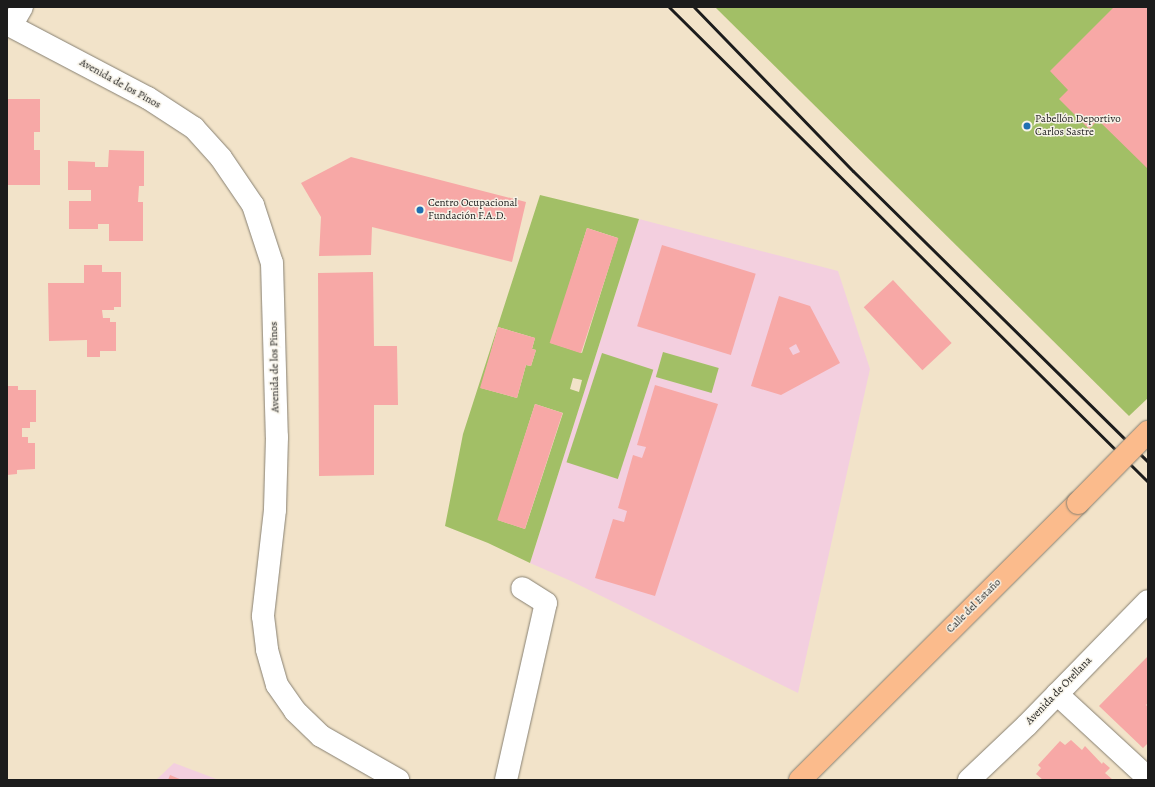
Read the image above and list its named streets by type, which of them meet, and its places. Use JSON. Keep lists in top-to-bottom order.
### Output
{
  "streets": {
    "main road": ["Calle del Estaño"],
    "street": ["Avenida de los Pinos", "Avenida de Orellana"]
  },
  "places": ["Pabellón Deportivo Carlos Sastre", "Centro Ocupacional Fundación F.A.D."]
}
